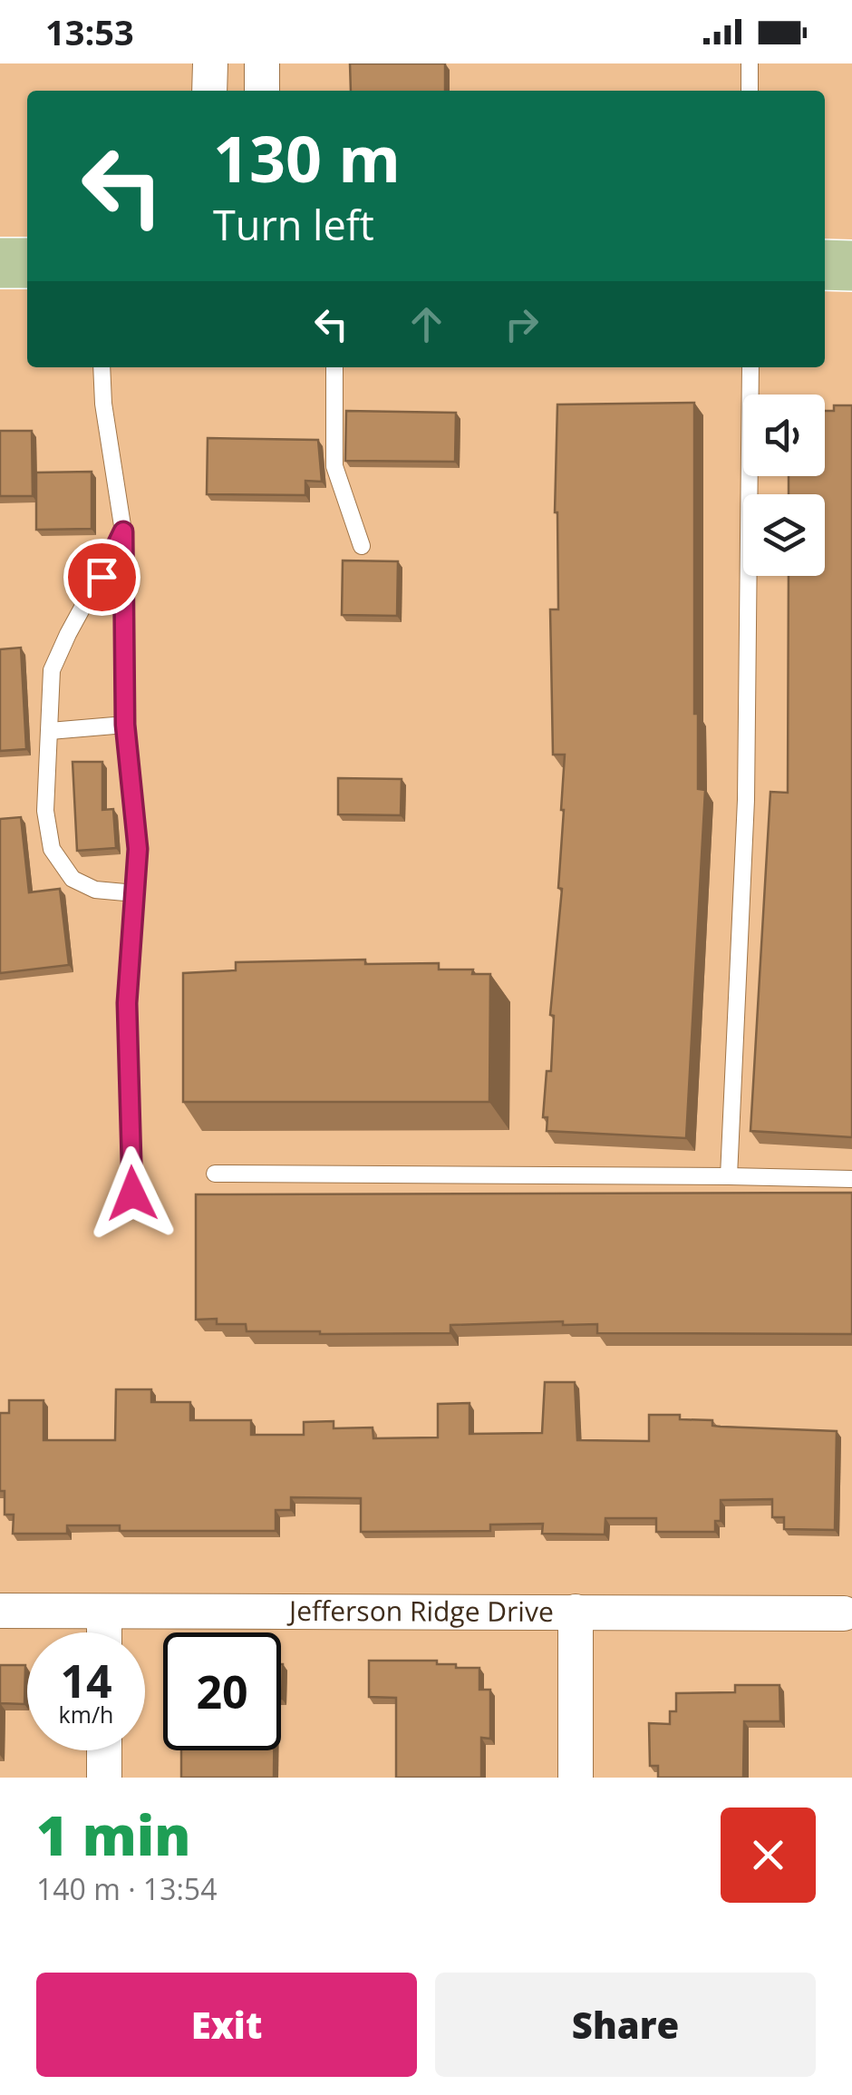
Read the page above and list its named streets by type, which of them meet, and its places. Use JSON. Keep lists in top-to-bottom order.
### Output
{
  "streets": {
    "street": ["Jefferson Ridge Drive"]
  },
  "page": {
    "status": "13:53",
    "turn": ["130 m", "Turn left"],
    "speed": "14 km/h",
    "limit": "20",
    "heading": ["1 min", "140 m · 13:54"],
    "buttons": ["Exit", "Share"]
  }
}
